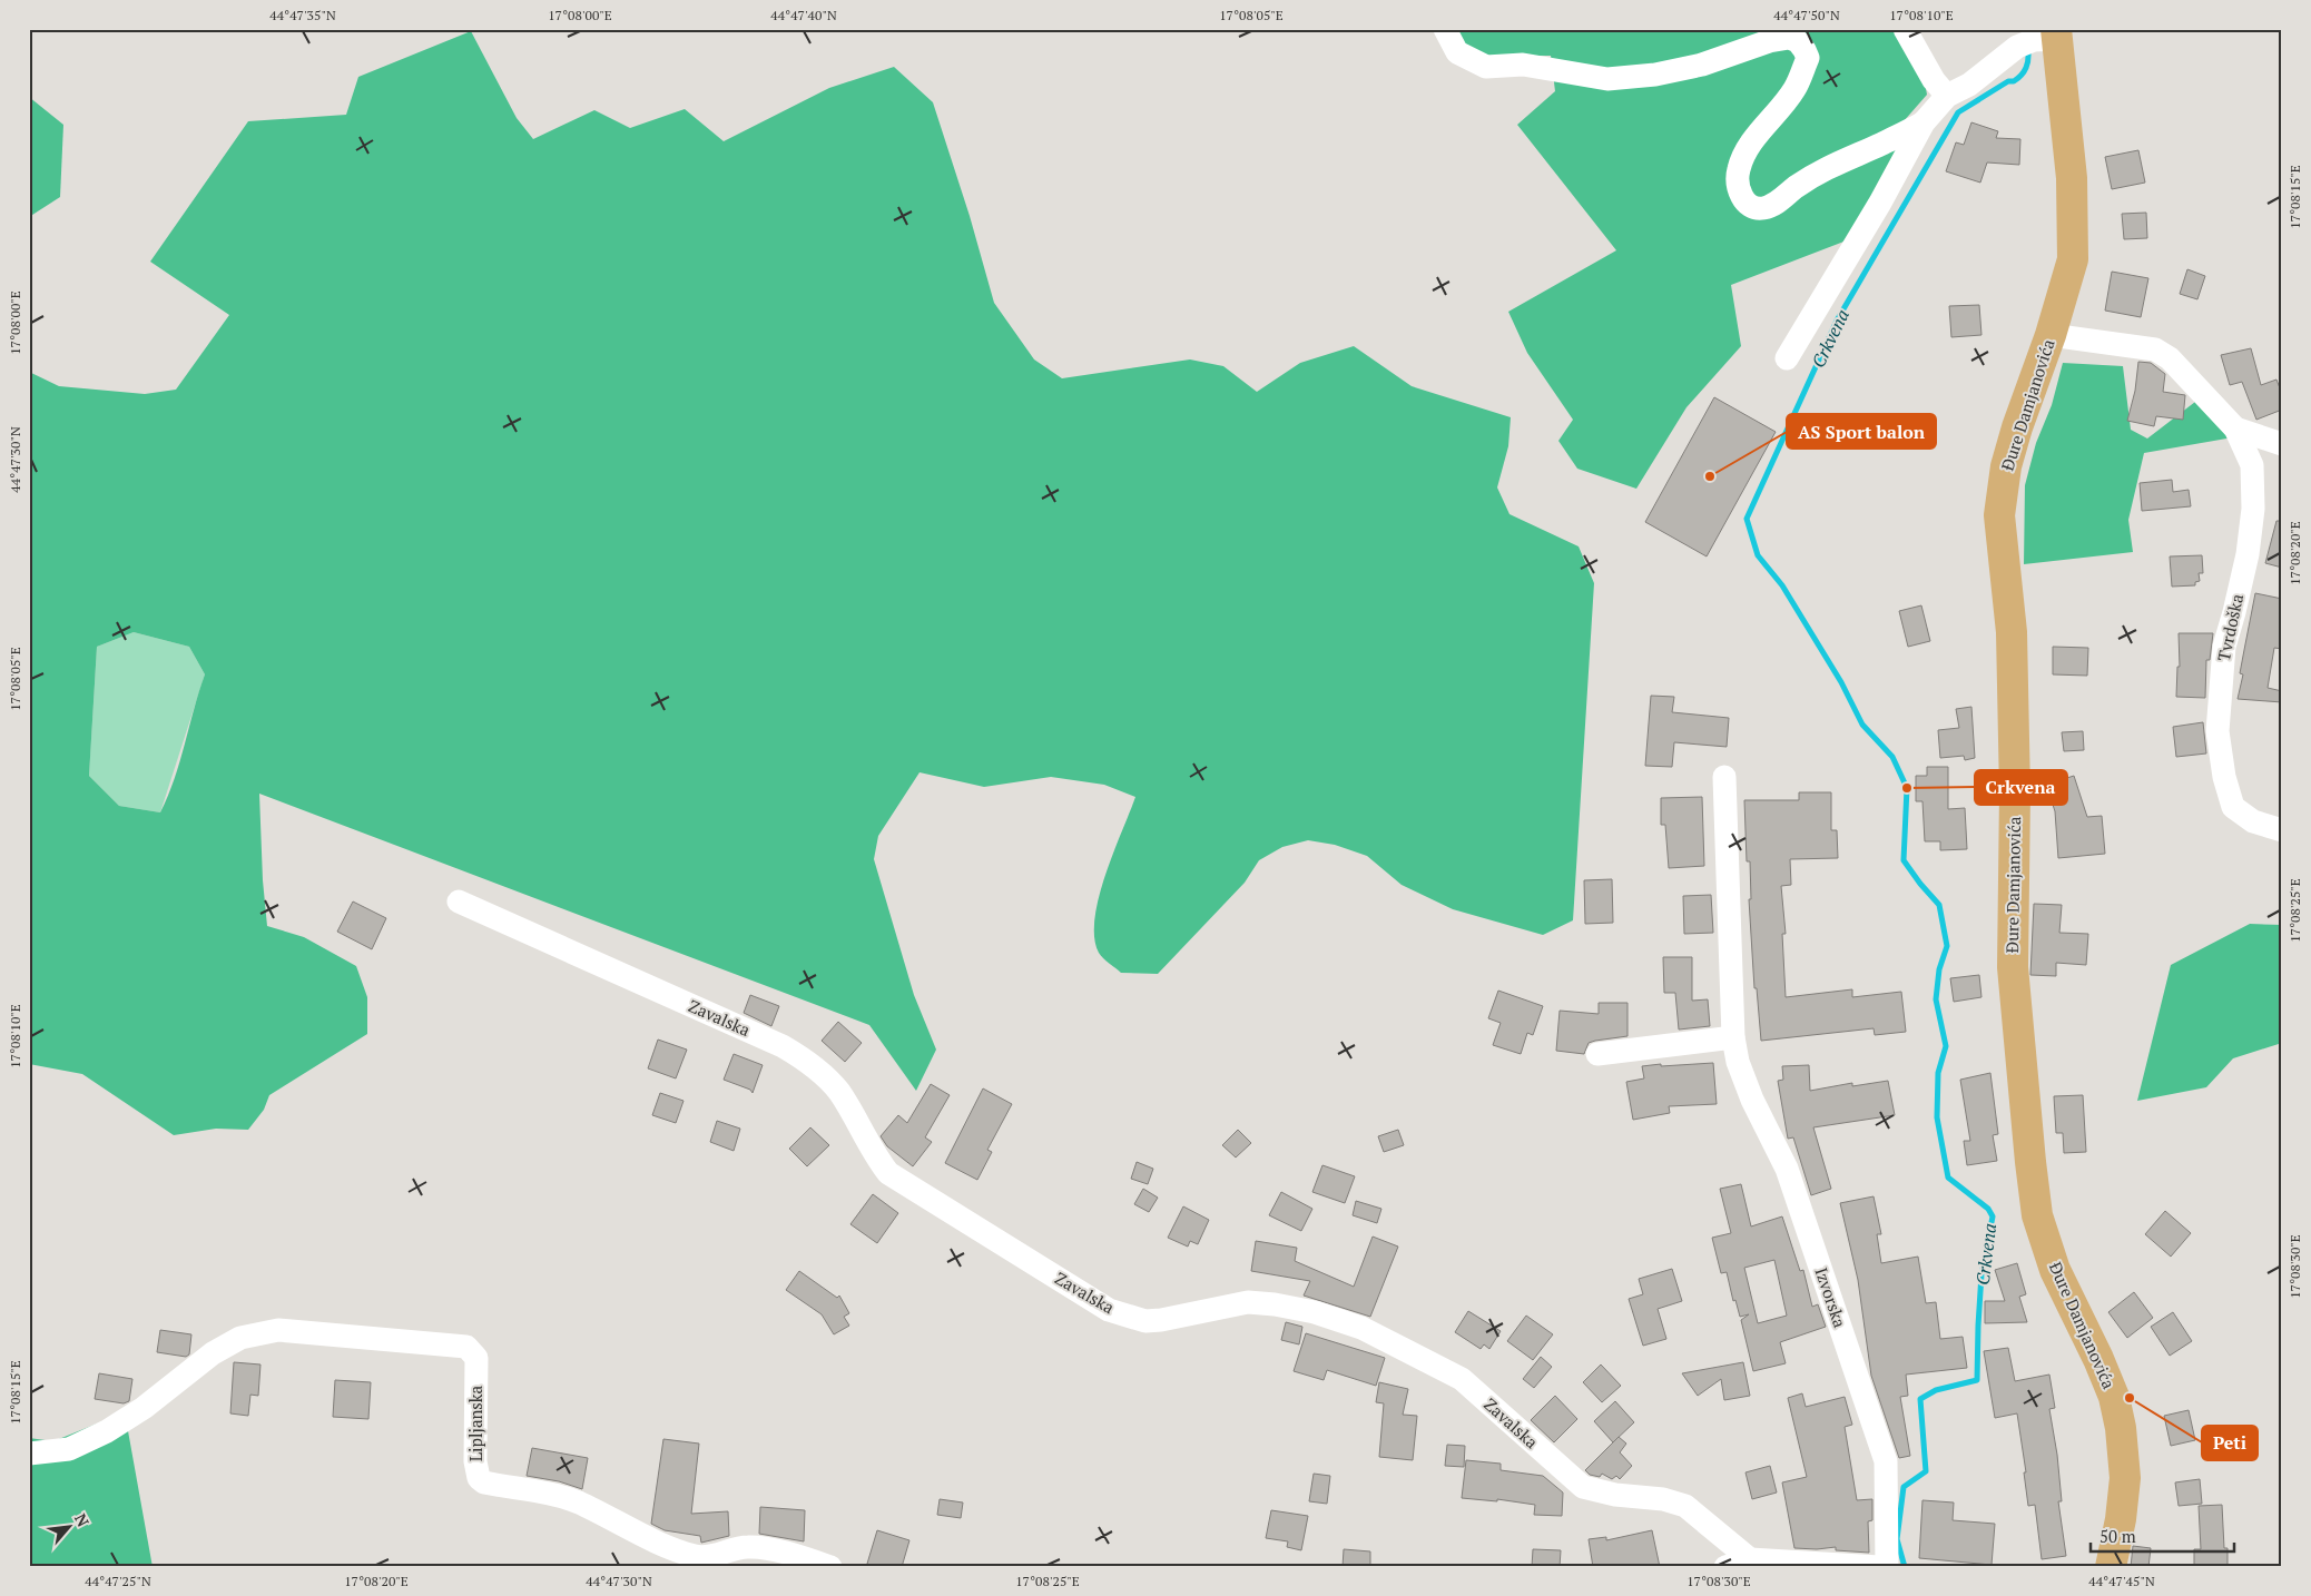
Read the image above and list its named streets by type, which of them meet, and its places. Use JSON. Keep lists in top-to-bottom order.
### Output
{
  "streets": {
    "main road": ["Đure Damjanovića"],
    "street": [
      "Tvrdoška",
      "Zavalska",
      "Izvorska",
      "Lipljanska"
    ]
  },
  "crossings": [
    ["Đure Damjanovića", "Tvrdoška"]
  ],
  "water": ["Crkvena"],
  "places": ["AS Sport balon", "Crkvena", "Peti"],
  "scale_bar": "50 m",
  "north": "top right",
  "coordinates": [
    "44°47'35\"N",
    "17°08'00\"E",
    "44°47'40\"N",
    "17°08'05\"E",
    "44°47'50\"N",
    "17°08'10\"E",
    "17°08'15\"E",
    "44°47'30\"N",
    "17°08'20\"E",
    "17°08'25\"E",
    "17°08'30\"E",
    "44°47'25\"N",
    "44°47'45\"N"
  ]
}
